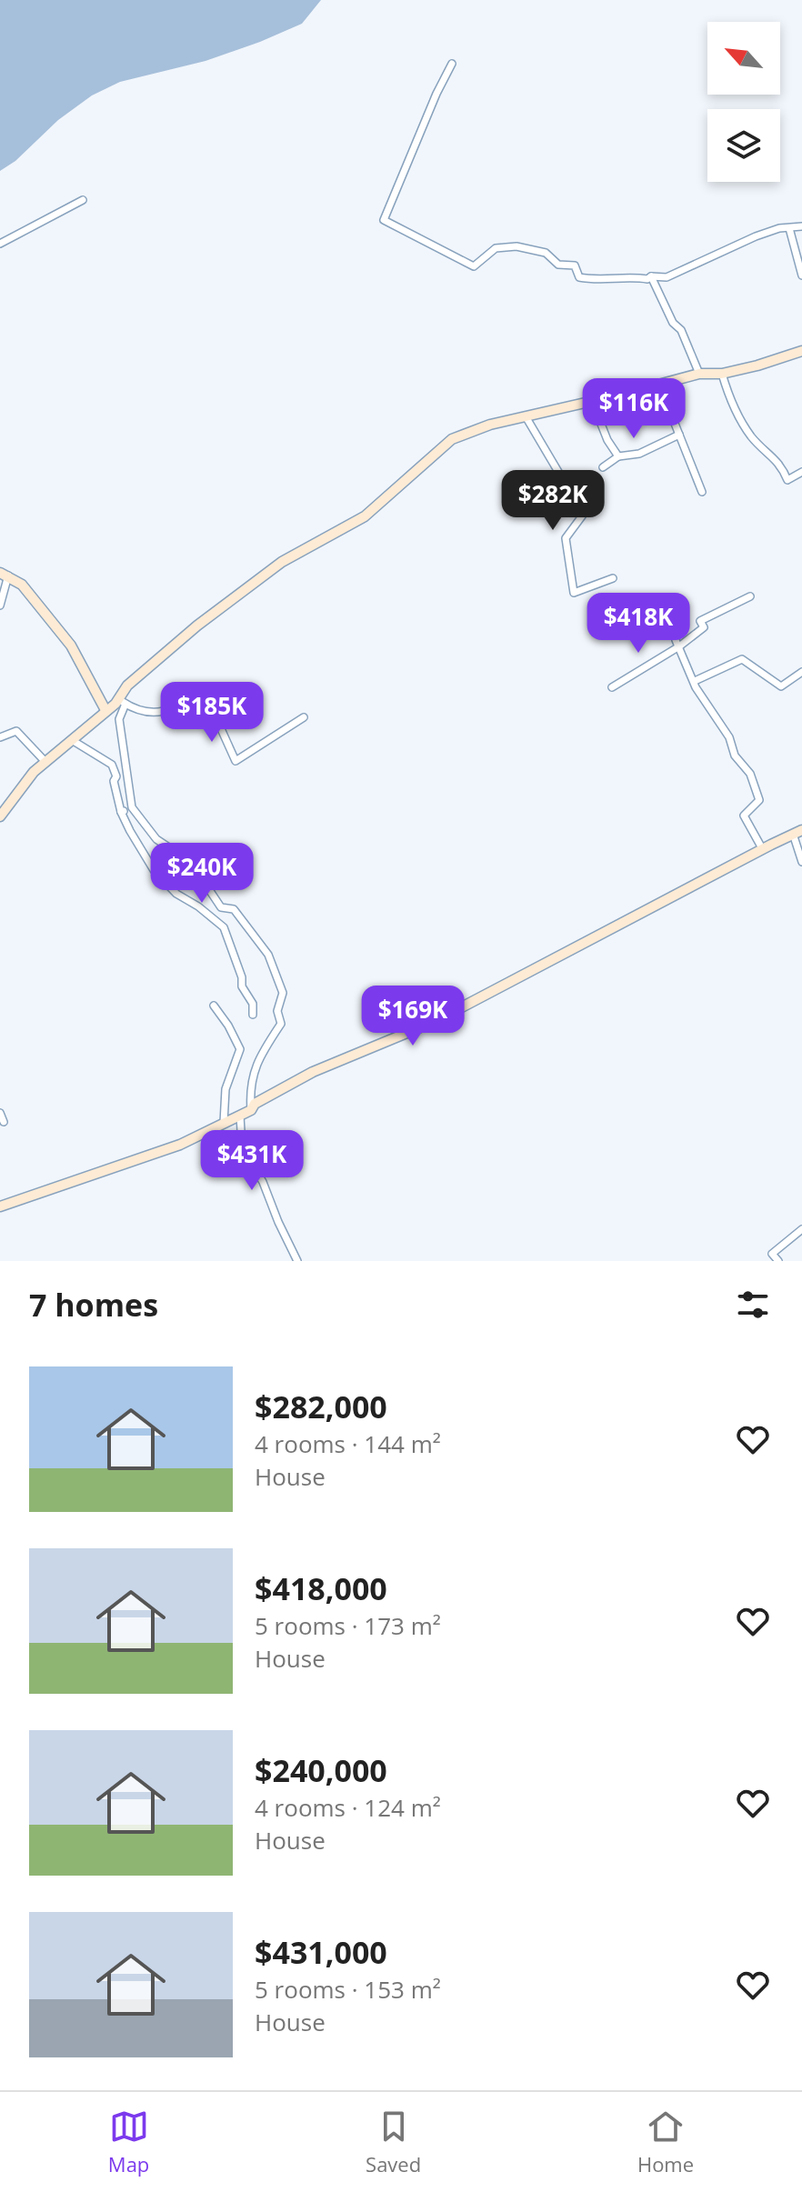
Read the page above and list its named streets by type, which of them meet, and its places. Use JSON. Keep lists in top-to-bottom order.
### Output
{
  "north": "top left",
  "page": {
    "price": [
      "$116K",
      "$282K",
      "$418K",
      "$185K",
      "$240K",
      "$169K",
      "$431K"
    ],
    "heading": "7 homes",
    "list": [
      {
        "name": "$282,000",
        "note": "4 rooms · 144 m² · House"
      },
      {
        "name": "$418,000",
        "note": "5 rooms · 173 m² · House"
      },
      {
        "name": "$240,000",
        "note": "4 rooms · 124 m² · House"
      },
      {
        "name": "$431,000",
        "note": "5 rooms · 153 m² · House"
      }
    ],
    "tabs": ["Map", "Saved", "Home"]
  }
}
